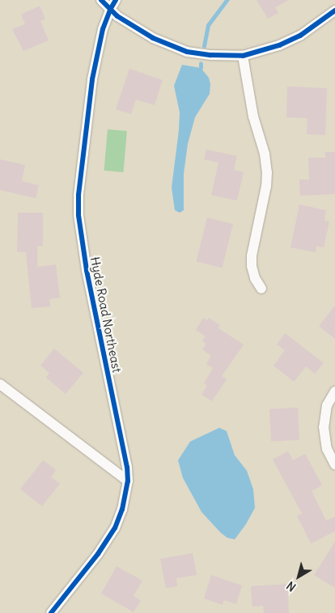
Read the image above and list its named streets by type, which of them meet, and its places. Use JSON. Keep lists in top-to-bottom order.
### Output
{
  "streets": {
    "street": ["Hyde Road Northeast"]
  },
  "north": "bottom left"
}
